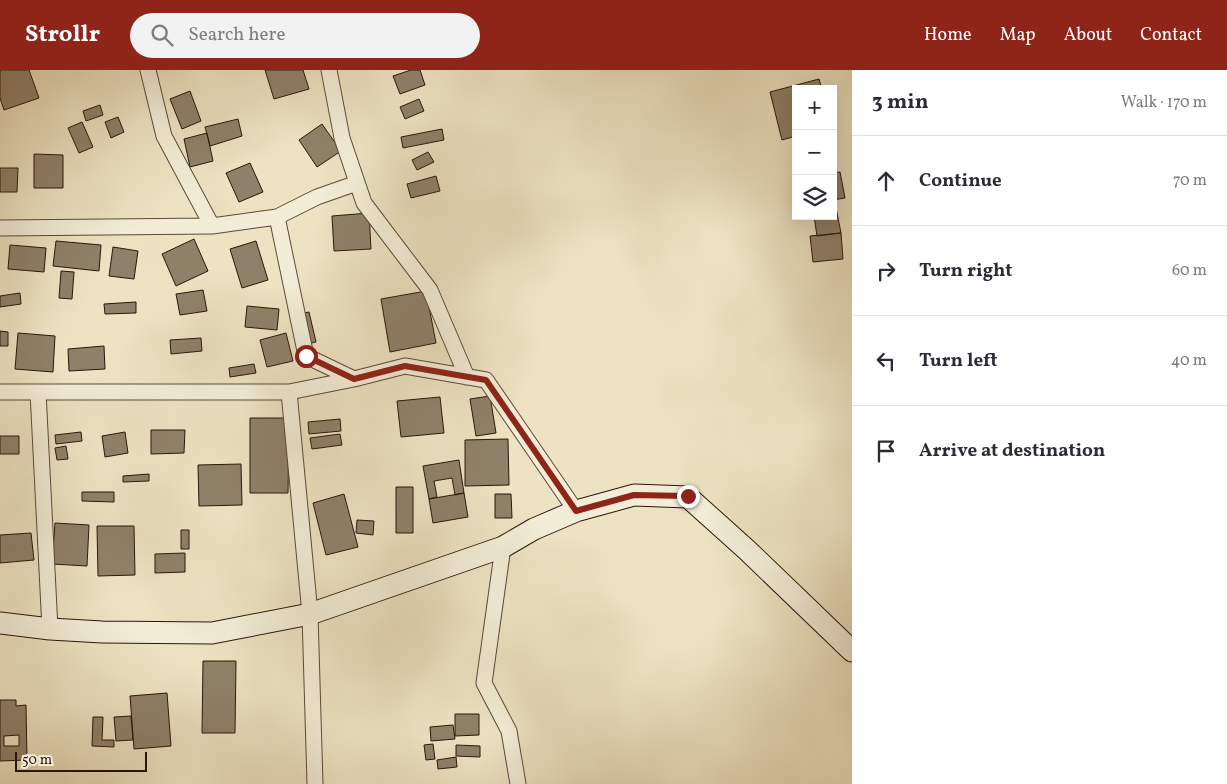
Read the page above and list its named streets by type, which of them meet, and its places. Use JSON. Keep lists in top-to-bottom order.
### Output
{
  "scale_bar": "50 m",
  "page": {
    "header": "Strollr",
    "search": "Search here",
    "nav": [
      "Home",
      "Map",
      "About",
      "Contact"
    ],
    "heading": ["3 min", "Walk · 170 m"],
    "map_buttons": ["+", "−"],
    "list": [
      ["Continue", "70 m"],
      ["Turn right", "60 m"],
      ["Turn left", "40 m"],
      "Arrive at destination"
    ],
    "scale": "50 m"
  }
}
